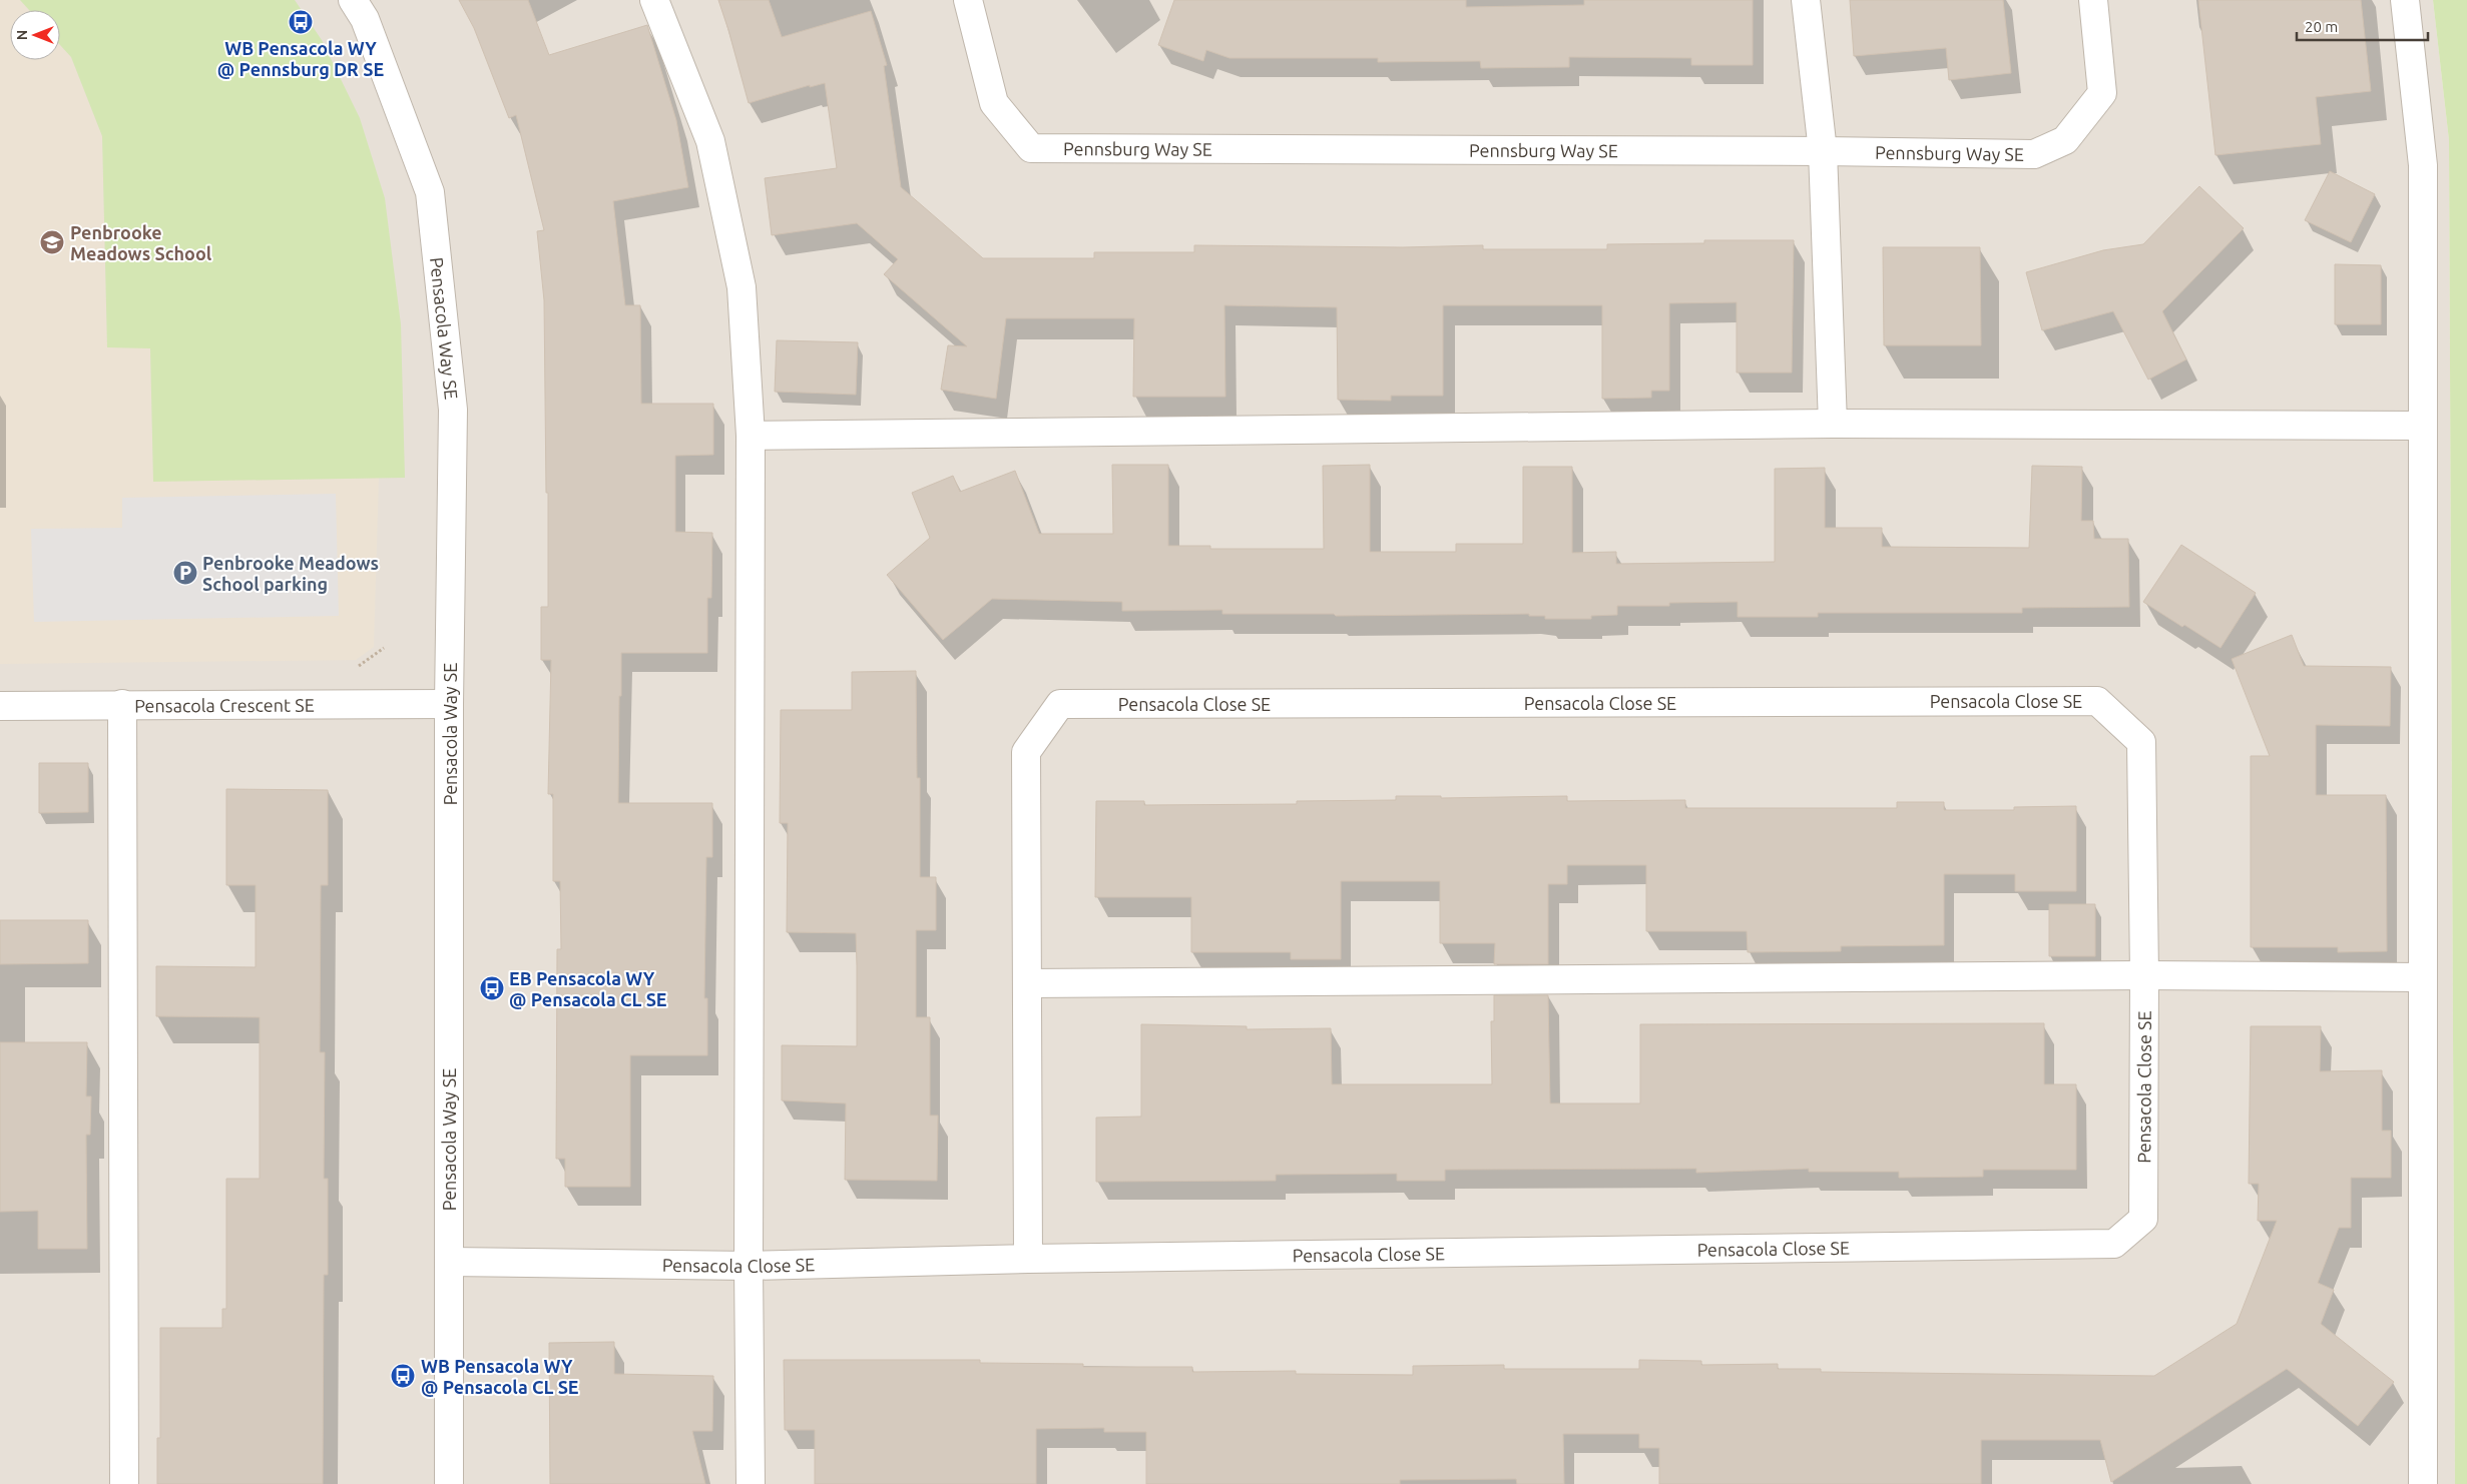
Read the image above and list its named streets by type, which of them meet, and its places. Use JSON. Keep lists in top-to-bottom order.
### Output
{
  "streets": {
    "street": [
      "Pennsburg Way SE",
      "Pensacola Way SE",
      "Pensacola Close SE",
      "Pensacola Crescent SE"
    ]
  },
  "crossings": [
    ["Pensacola Way SE", "Pensacola Close SE"],
    ["Pensacola Way SE", "Pensacola Crescent SE"]
  ],
  "places": {
    "bus stop": ["WB Pensacola WY @ Pennsburg DR SE", "EB Pensacola WY @ Pensacola CL SE", "WB Pensacola WY @ Pensacola CL SE"],
    "school or university": ["Penbrooke Meadows School"],
    "parking": ["Penbrooke Meadows School parking"]
  },
  "scale_bar": "20 m",
  "north": "left"
}
